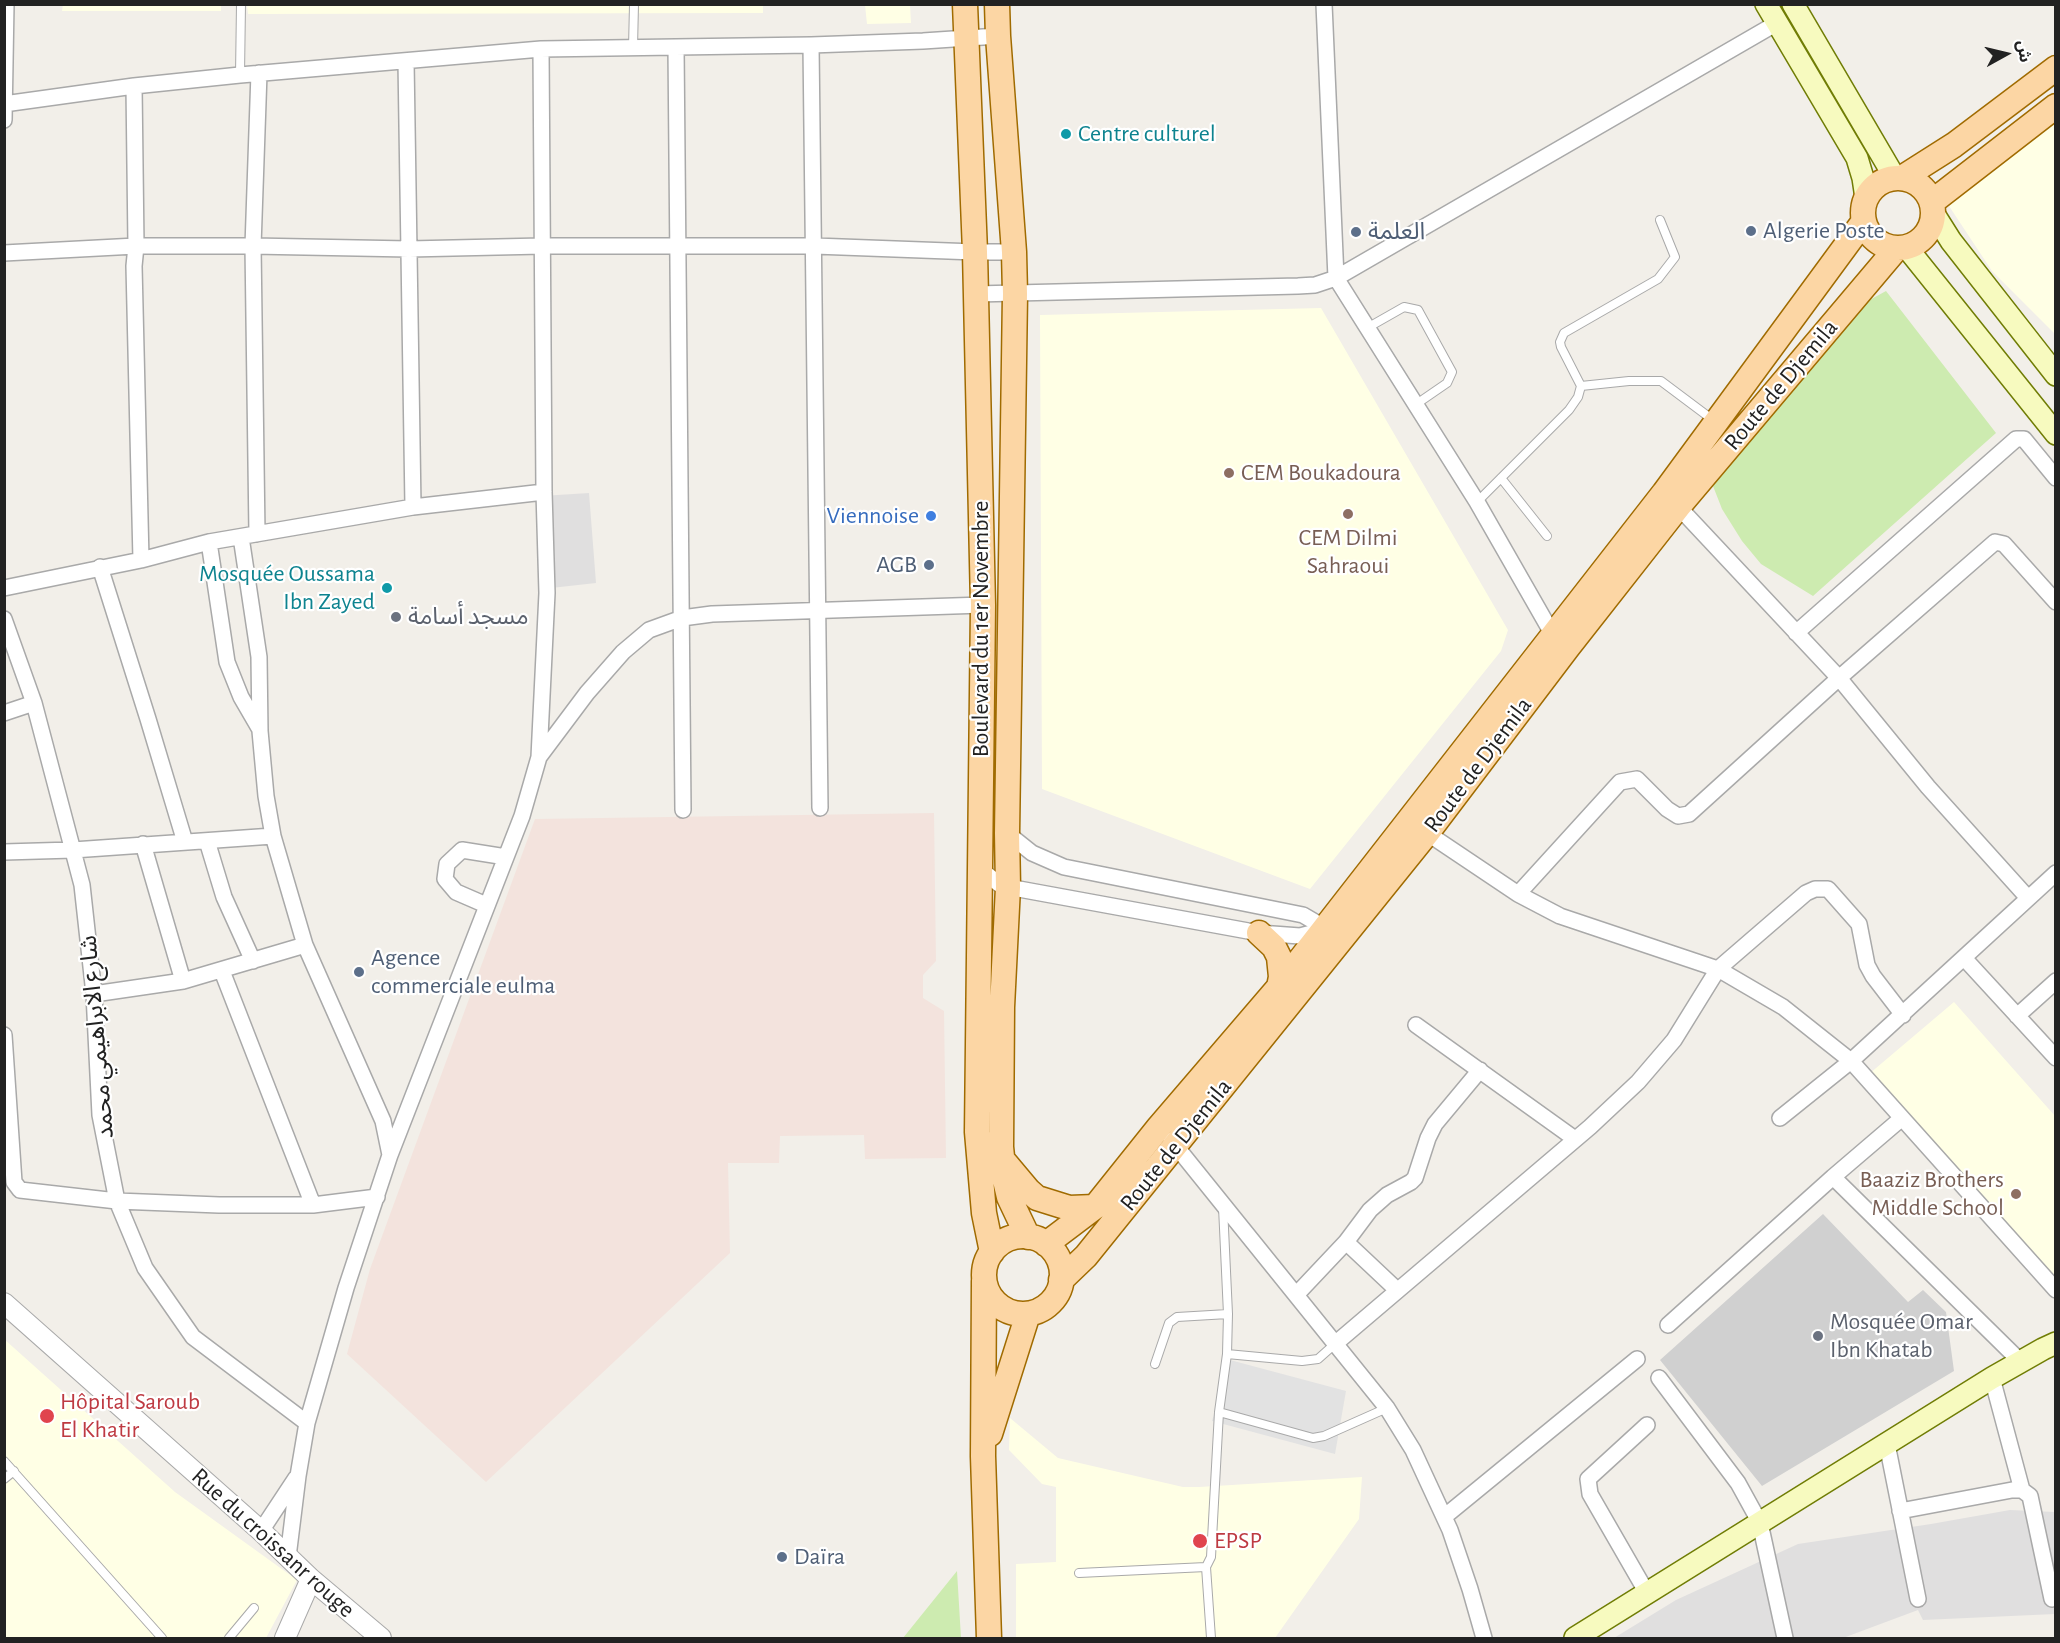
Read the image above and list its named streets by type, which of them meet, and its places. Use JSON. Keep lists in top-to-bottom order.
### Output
{
  "streets": {
    "main road": ["Route de Djemila", "Boulevard du 1er Novembre"],
    "street": ["شارع الابراهيمي محمد", "Rue du croissanr rouge"]
  },
  "crossings": [
    ["Route de Djemila", "Boulevard du 1er Novembre"]
  ],
  "places": [
    "Centre culturel",
    "Algerie Poste",
    "العلمة",
    "CEM Boukadoura",
    "CEM Dilmi Sahraoui",
    "Viennoise",
    "AGB",
    "Mosquée Oussama Ibn Zayed",
    "مسجد أسامة",
    "Agence commerciale eulma",
    "Baaziz Brothers Middle School",
    "Mosquée Omar Ibn Khatab",
    "Hôpital Saroub El Khatir",
    "EPSP",
    "Daïra"
  ],
  "north": "right"
}
